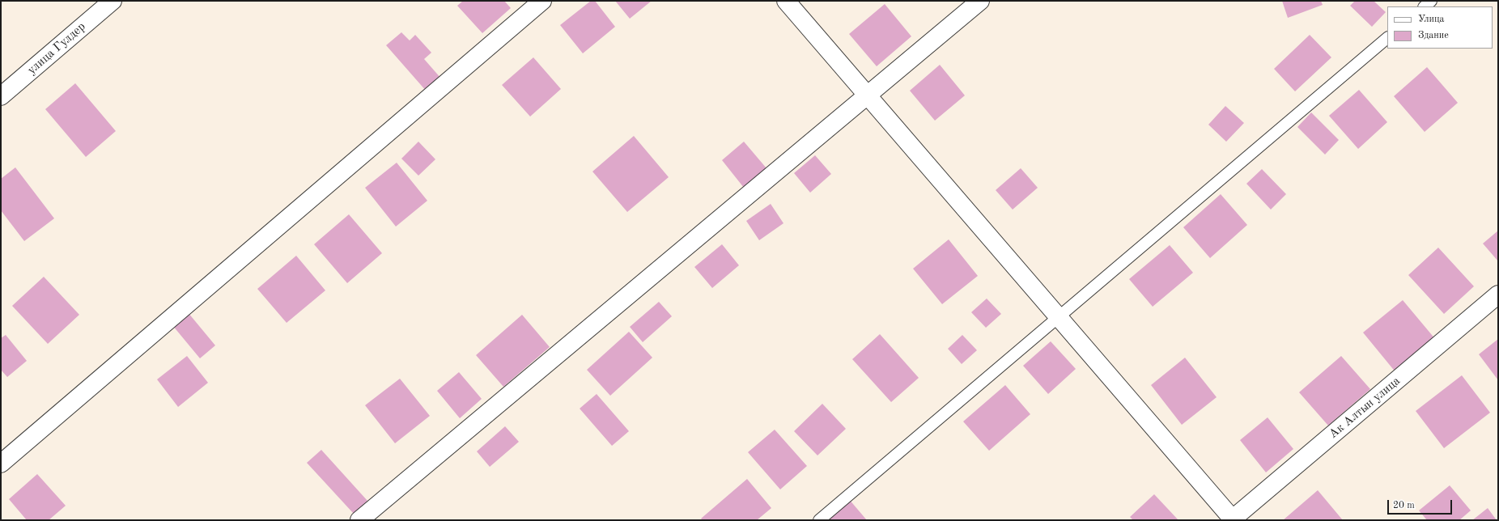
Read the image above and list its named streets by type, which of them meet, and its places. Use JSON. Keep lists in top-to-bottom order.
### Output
{
  "streets": {
    "street": ["улица Гулдер", "Ак Алтын улица"]
  },
  "legend": ["Улица", "Здание"],
  "scale_bar": "20 m"
}
